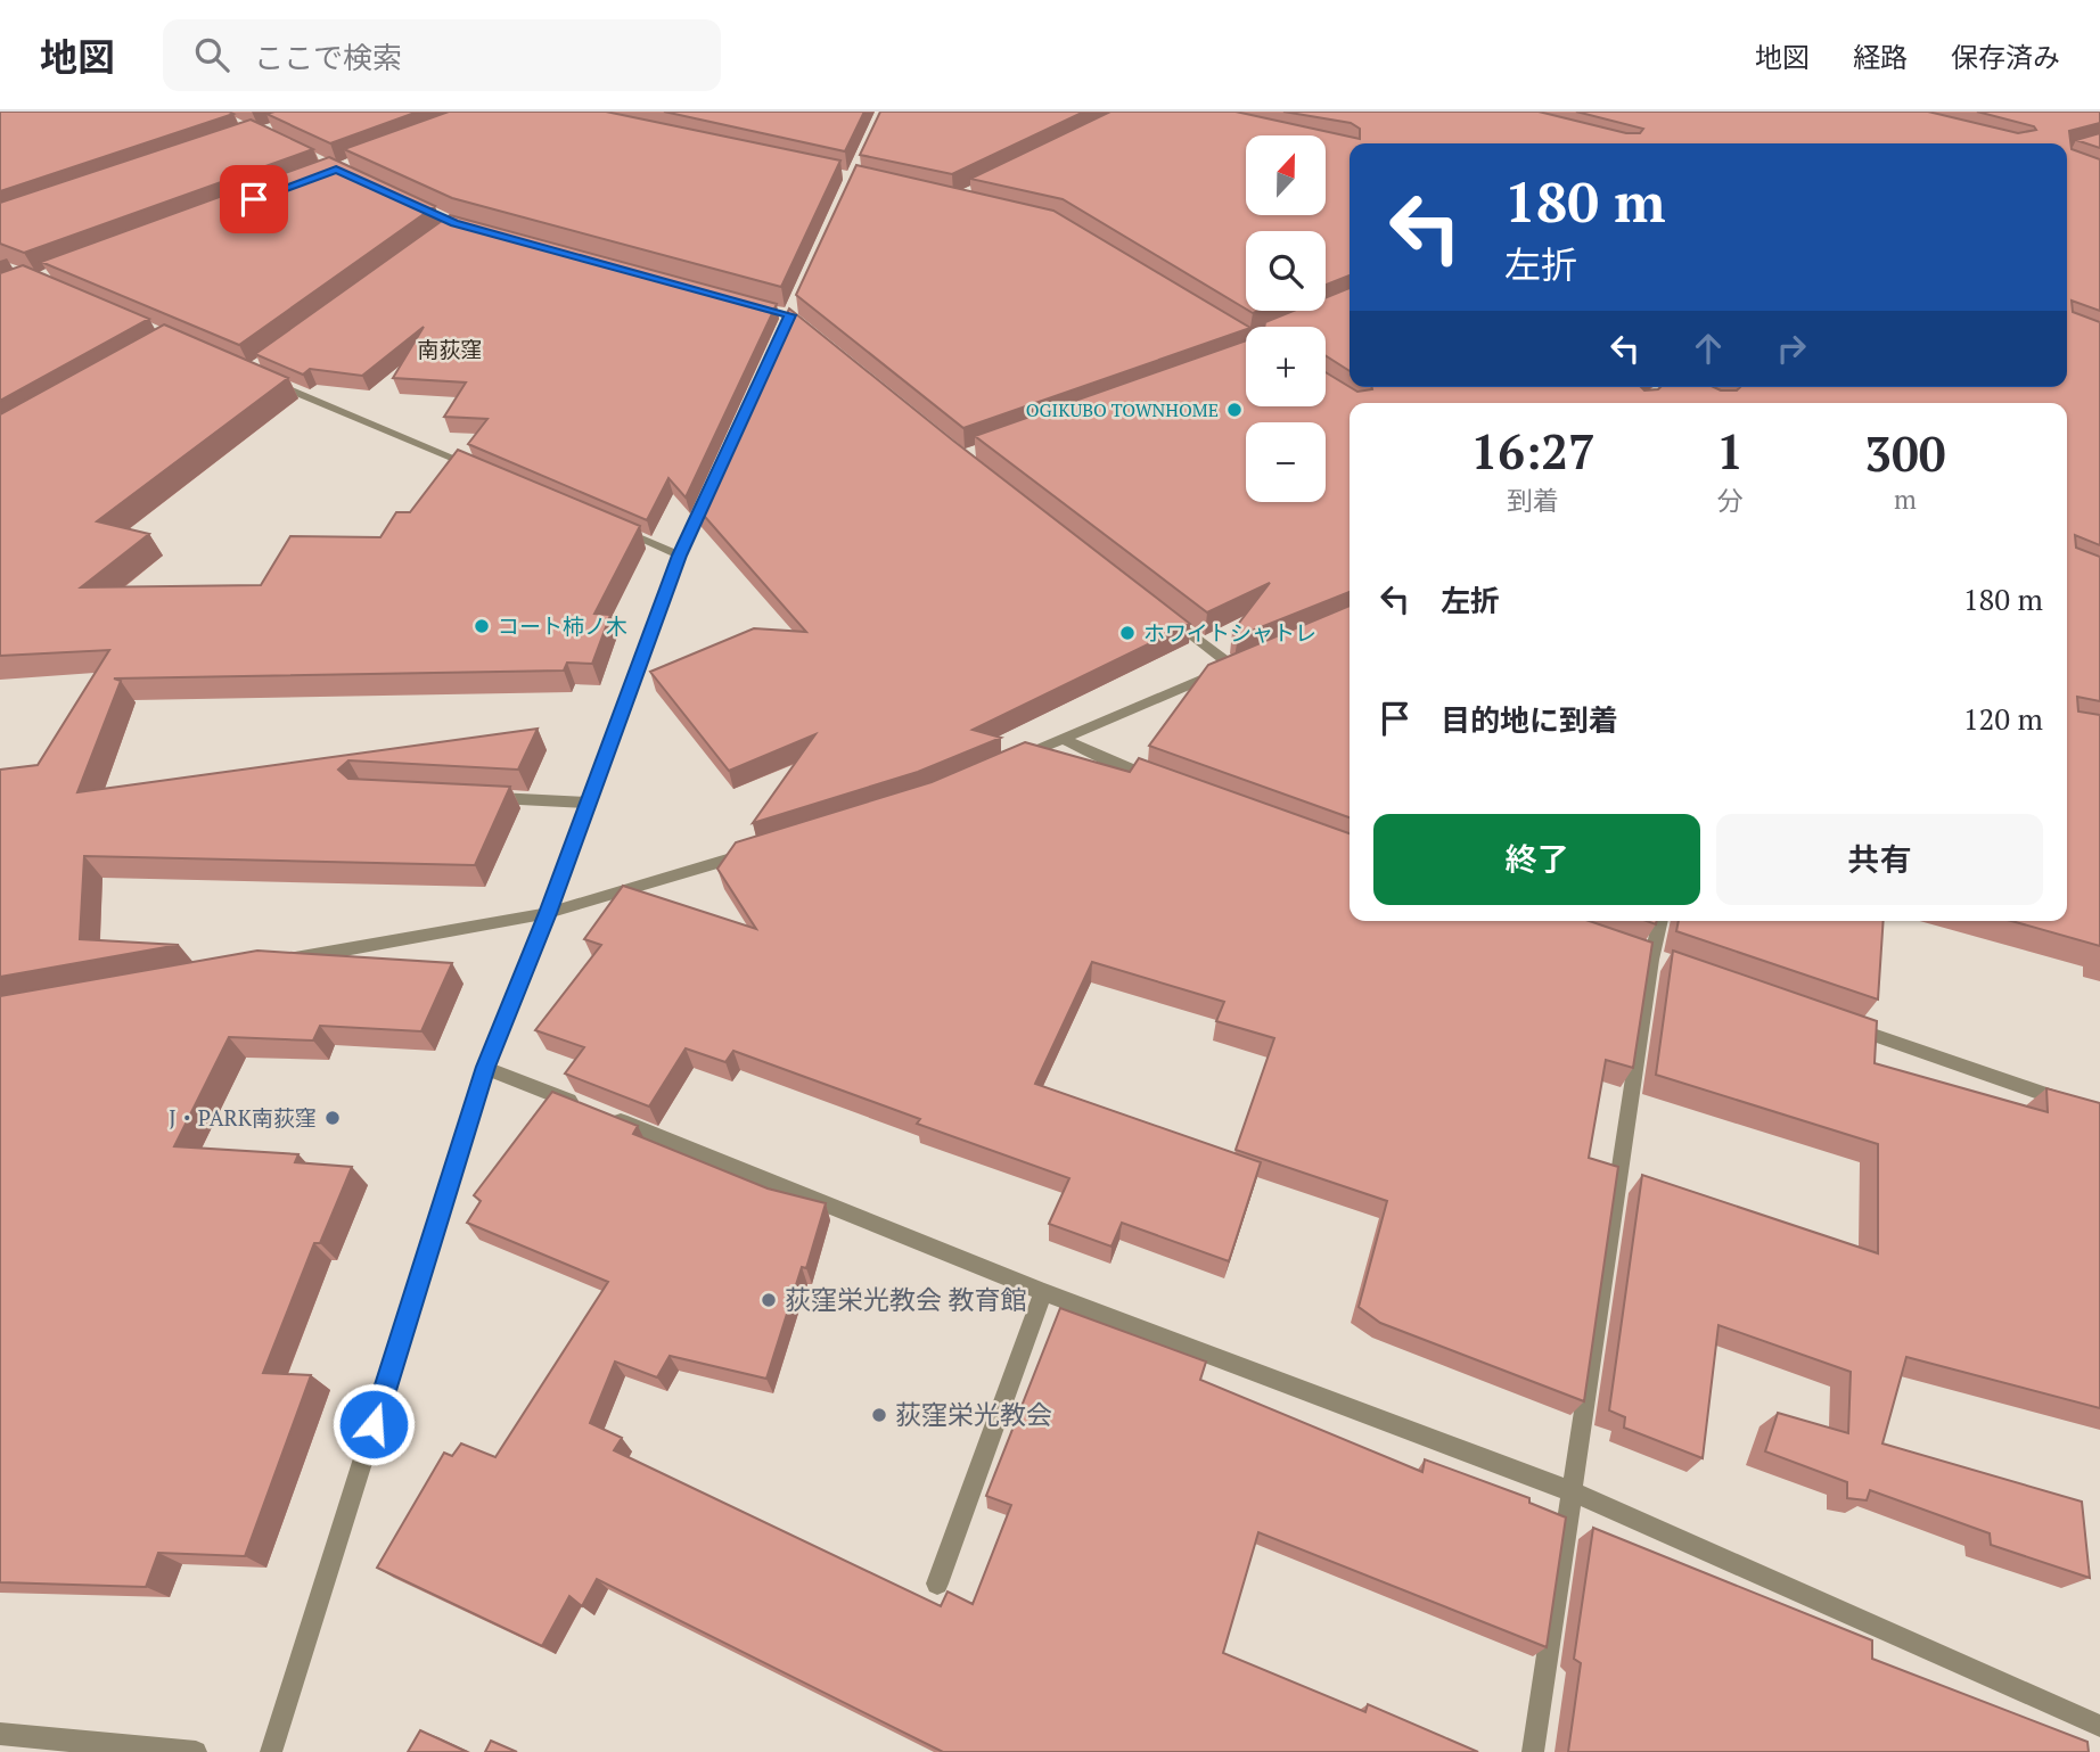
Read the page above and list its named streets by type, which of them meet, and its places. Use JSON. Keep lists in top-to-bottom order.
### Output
{
  "districts": ["南荻窪"],
  "places": [
    "OGIKUBO TOWNHOME",
    "コート柿ノ木",
    "ホワイトシャトレ",
    "J・PARK南荻窪",
    "荻窪栄光教会 教育館",
    "荻窪栄光教会"
  ],
  "north": "top",
  "page": {
    "header": "地図",
    "search": "ここで検索",
    "nav": ["地図", "経路", "保存済み"],
    "map_buttons": ["+", "−"],
    "turn": ["180 m", "左折"],
    "eta": [
      "16:27",
      "到着",
      "1",
      "分",
      "300",
      "m"
    ],
    "list": [
      {
        "name": "左折",
        "value": "180 m"
      },
      {
        "name": "目的地に到着",
        "value": "120 m"
      }
    ],
    "buttons": ["終了", "共有"]
  }
}
